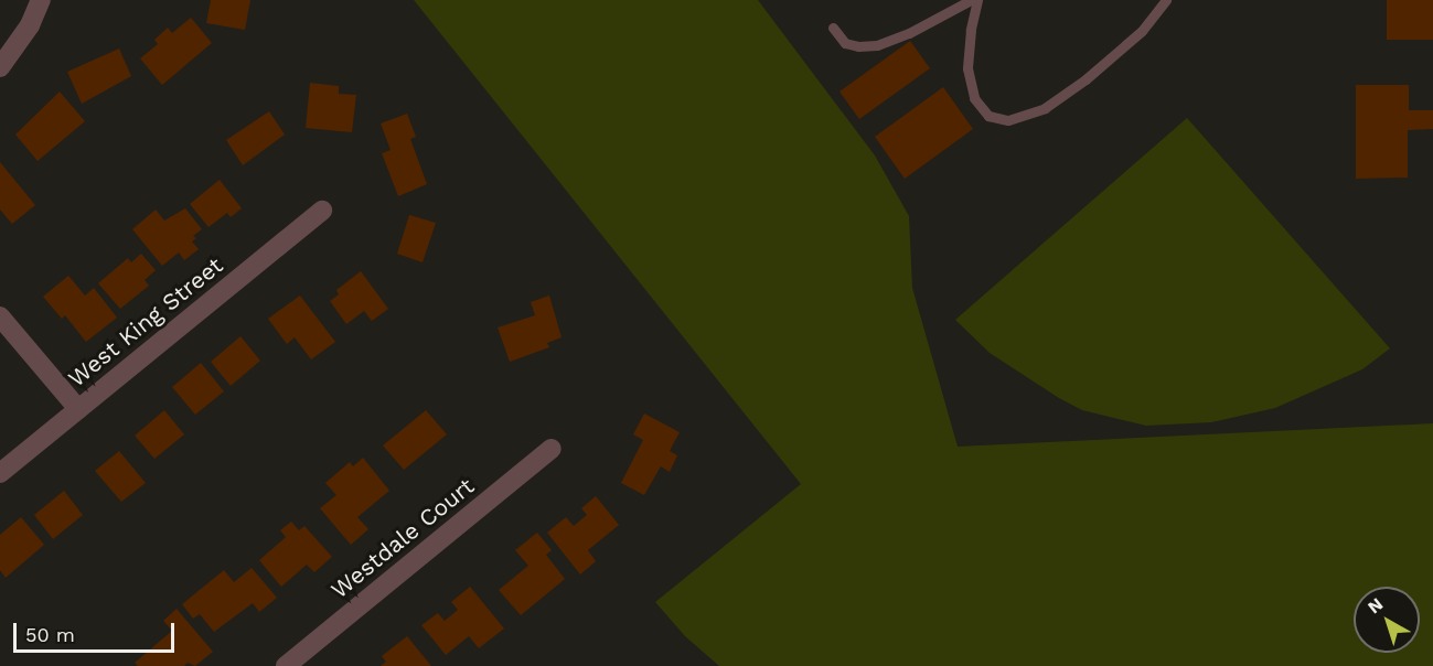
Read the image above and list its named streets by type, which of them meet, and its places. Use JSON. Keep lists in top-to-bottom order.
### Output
{
  "streets": {
    "street": ["West King Street", "Westdale Court"]
  },
  "scale_bar": "50 m",
  "north": "top left"
}
